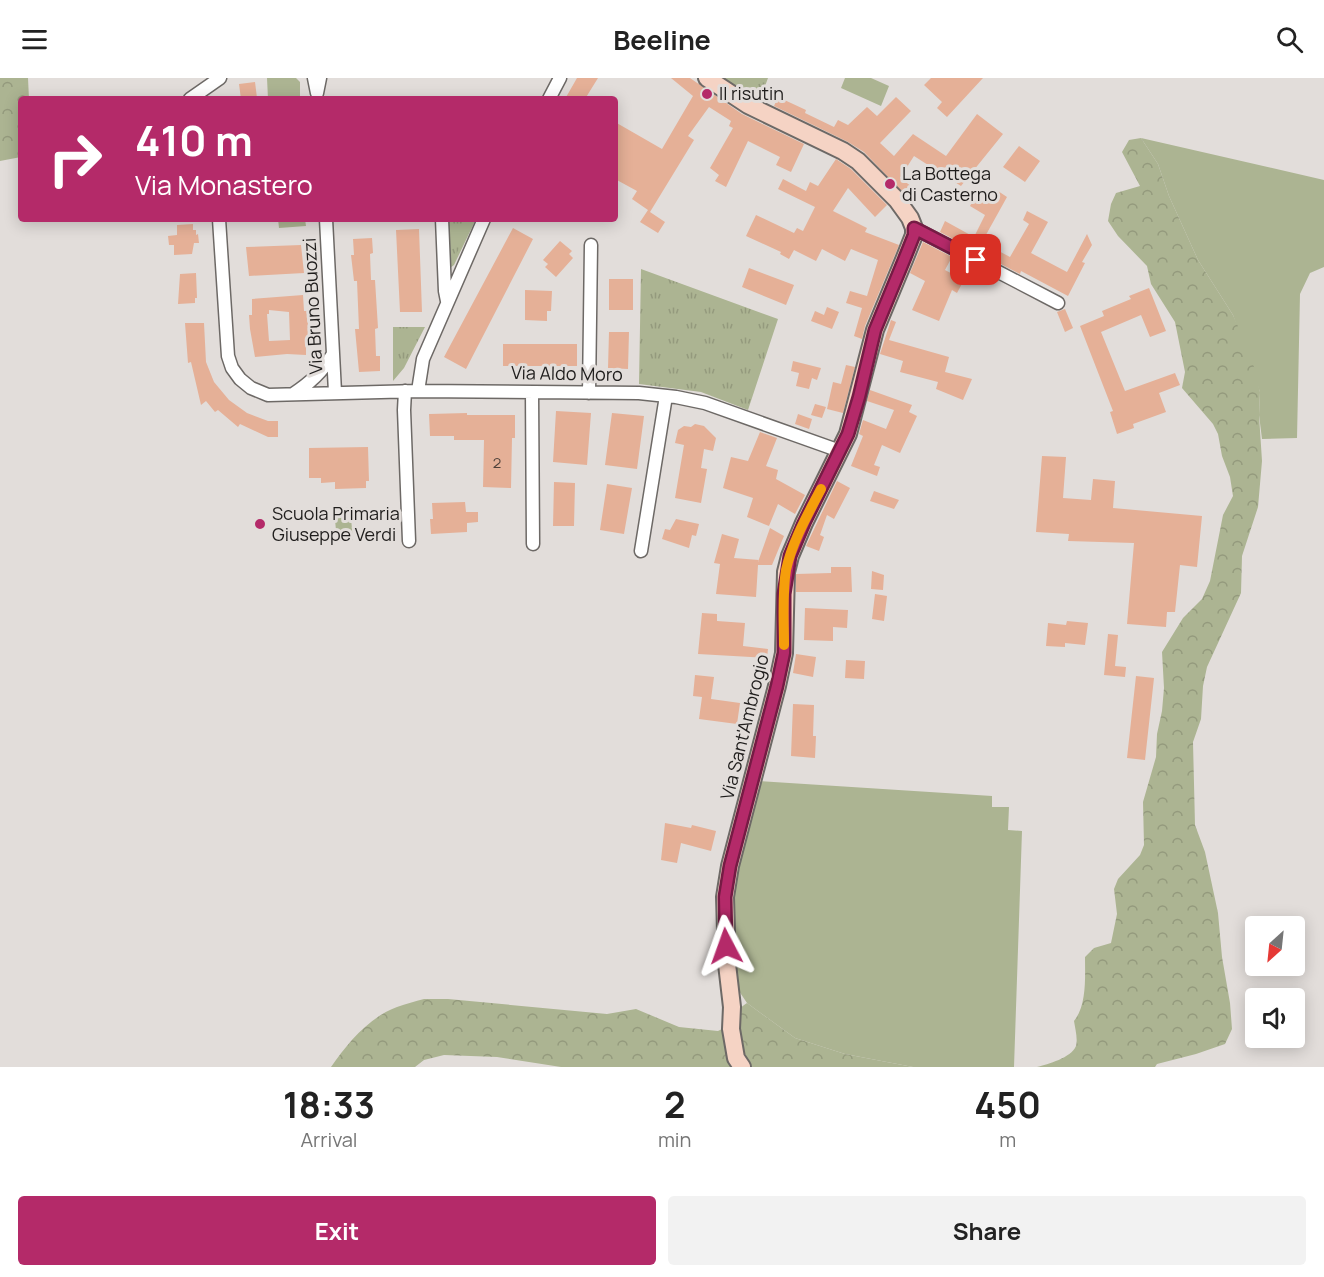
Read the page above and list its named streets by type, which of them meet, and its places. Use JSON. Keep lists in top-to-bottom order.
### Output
{
  "streets": {
    "street": ["Via Bruno Buozzi", "Via Aldo Moro", "Via Sant'Ambrogio"]
  },
  "crossings": [
    ["Via Bruno Buozzi", "Via Aldo Moro"],
    ["Via Aldo Moro", "Via Sant'Ambrogio"]
  ],
  "places": ["Il risutin", "La Bottega di Casterno", "Scuola Primaria Giuseppe Verdi"],
  "house_numbers": ["2"],
  "north": "bottom left",
  "page": {
    "header": "Beeline",
    "turn": ["410 m", "Via Monastero"],
    "eta": [
      "18:33",
      "Arrival",
      "2",
      "min",
      "450",
      "m"
    ],
    "buttons": ["Exit", "Share"]
  }
}
